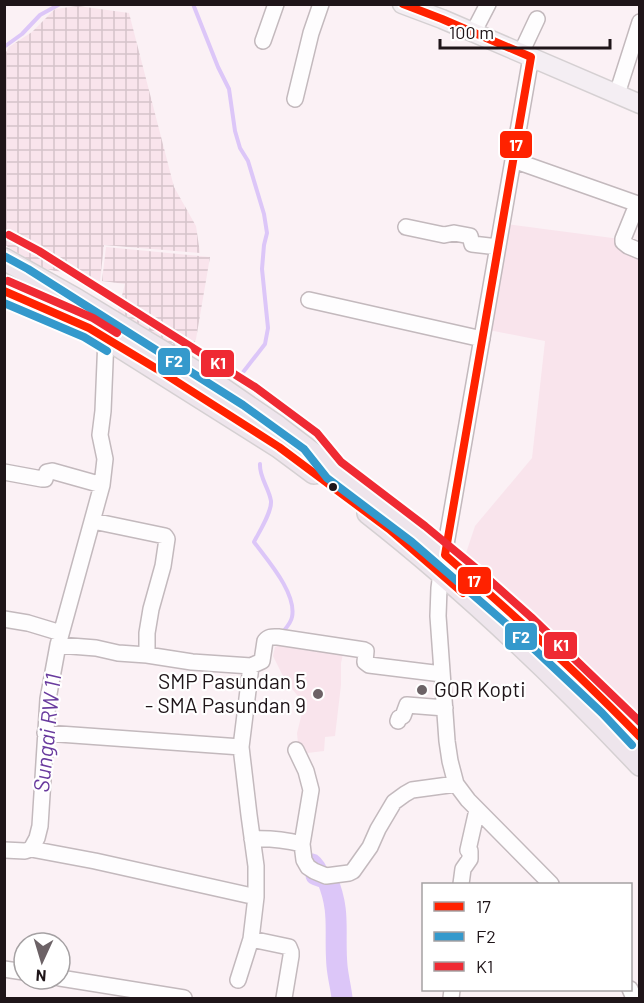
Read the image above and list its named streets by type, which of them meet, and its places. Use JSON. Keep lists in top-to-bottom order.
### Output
{
  "water": ["Sungai RW 11"],
  "places": ["GOR Kopti", "SMP Pasundan 5 - SMA Pasundan 9"],
  "lines": ["transit line 17", "transit line K1", "transit line F2"],
  "legend": ["17", "F2", "K1"],
  "scale_bar": "100 m",
  "north": "bottom"
}
